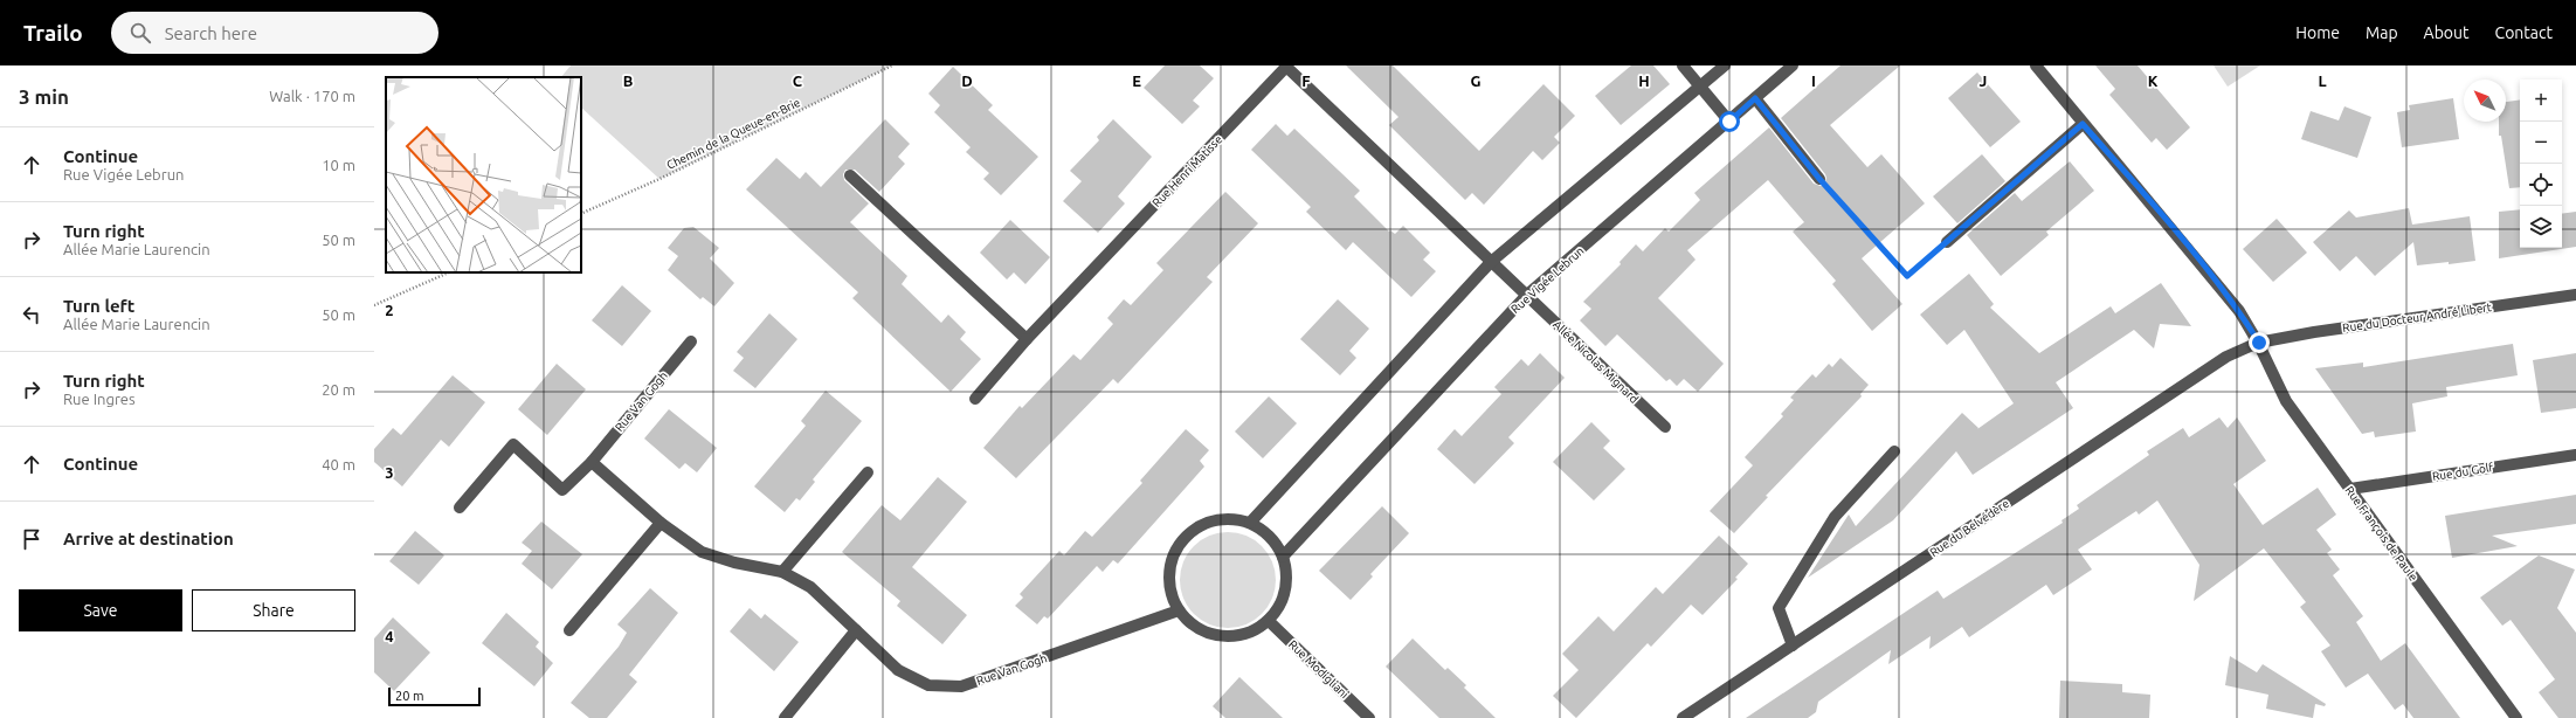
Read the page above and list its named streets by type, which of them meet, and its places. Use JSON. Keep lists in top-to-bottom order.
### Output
{
  "streets": {
    "street": [
      "Rue Henri Matisse",
      "Rue Vigée Lebrun",
      "Rue du Docteur André Libert",
      "Allée Nicolas Mignard",
      "Rue Van Gogh",
      "Rue du Golf",
      "Rue du Belvédère",
      "Rue François de Paule",
      "Rue Modigliani"
    ],
    "path": ["Chemin de la Queue-en-Brie"]
  },
  "crossings": [
    ["Rue Henri Matisse", "Rue Vigée Lebrun"],
    ["Rue Henri Matisse", "Allée Nicolas Mignard"],
    ["Rue Vigée Lebrun", "Allée Nicolas Mignard"],
    ["Rue Vigée Lebrun", "Rue Van Gogh"],
    ["Rue Vigée Lebrun", "Rue Modigliani"],
    ["Rue du Docteur André Libert", "Rue du Belvédère"],
    ["Rue du Docteur André Libert", "Rue François de Paule"],
    ["Rue Van Gogh", "Rue Modigliani"],
    ["Rue du Golf", "Rue François de Paule"],
    ["Rue du Belvédère", "Rue François de Paule"]
  ],
  "scale_bar": "20 m",
  "north": "top left",
  "page": {
    "header": "Trailo",
    "search": "Search here",
    "nav": [
      "Home",
      "Map",
      "About",
      "Contact"
    ],
    "heading": ["3 min", "Walk · 170 m"],
    "map_buttons": ["+", "−"],
    "list": [
      ["Continue", "Rue Vigée Lebrun", "10 m"],
      ["Turn right", "Allée Marie Laurencin", "50 m"],
      ["Turn left", "Allée Marie Laurencin", "50 m"],
      ["Turn right", "Rue Ingres", "20 m"],
      ["Continue", "40 m"],
      "Arrive at destination"
    ],
    "buttons": ["Save", "Share"],
    "scale": "20 m"
  },
  "grid": {
    "columns": [
      "B",
      "C",
      "D",
      "E",
      "F",
      "G",
      "H",
      "I",
      "J",
      "K",
      "L"
    ],
    "rows": ["2", "3", "4"]
  }
}
